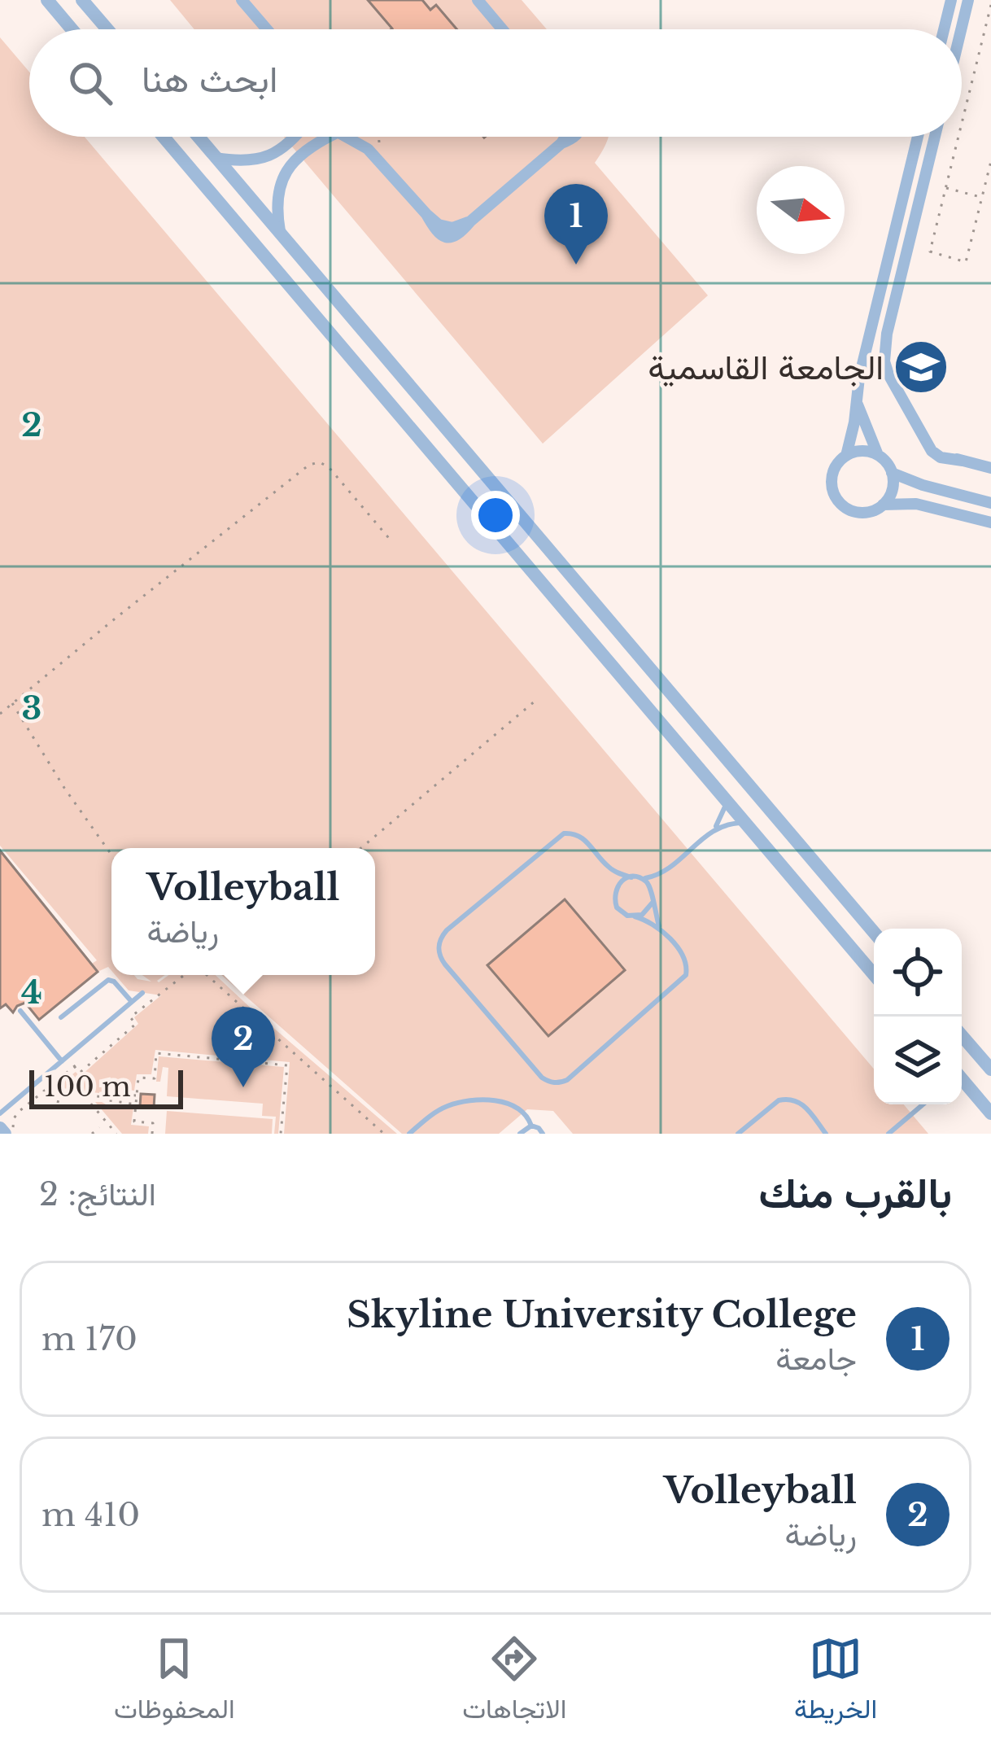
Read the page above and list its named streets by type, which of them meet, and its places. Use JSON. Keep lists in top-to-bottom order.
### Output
{
  "places": {
    "school or university": ["الجامعة القاسمية"]
  },
  "scale_bar": "100 m",
  "north": "right",
  "page": {
    "search": "ابحث هنا",
    "pins": ["1", "2"],
    "popup": ["Volleyball", "رياضة"],
    "scale": "100 m",
    "heading": ["بالقرب منك", "النتائج: 2"],
    "list": [
      {
        "mark": "1",
        "name": "Skyline University College",
        "note": "جامعة",
        "value": "170 m"
      },
      {
        "mark": "2",
        "name": "Volleyball",
        "note": "رياضة",
        "value": "410 m"
      }
    ],
    "nav": ["الخريطة", "الاتجاهات", "المحفوظات"]
  },
  "grid": {
    "rows": ["2", "3", "4"]
  }
}
